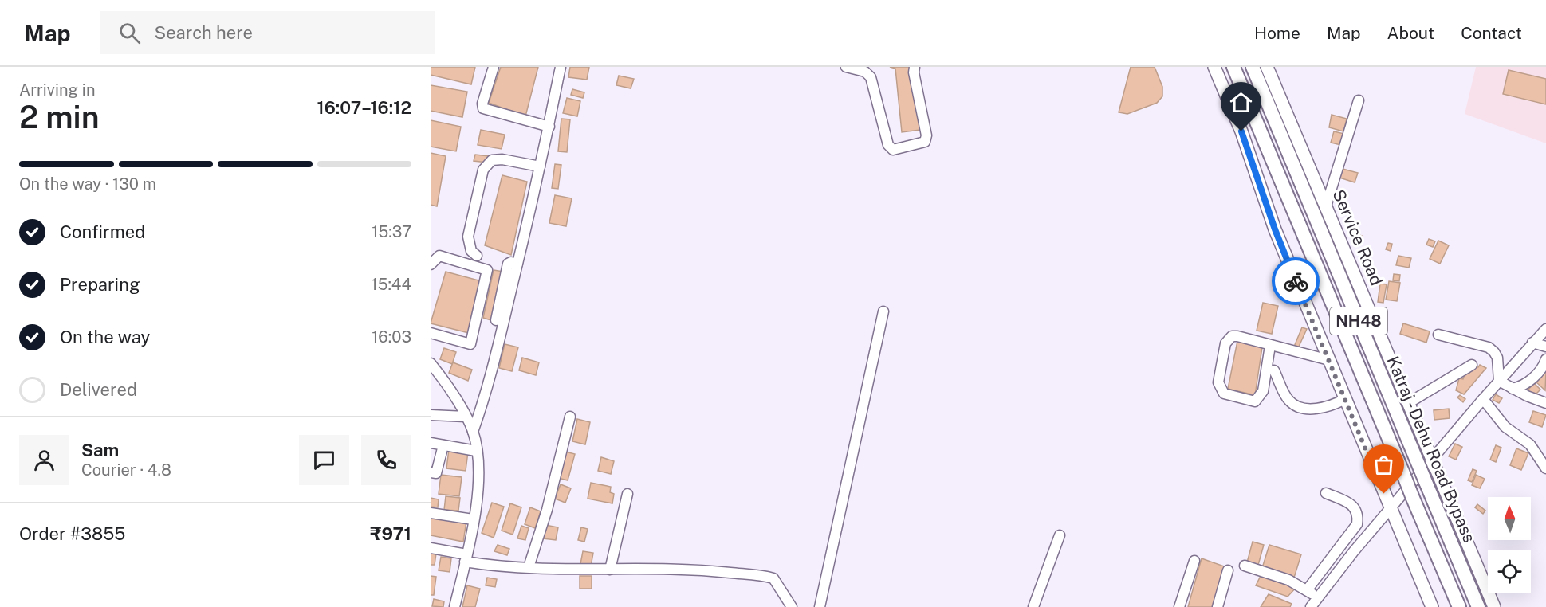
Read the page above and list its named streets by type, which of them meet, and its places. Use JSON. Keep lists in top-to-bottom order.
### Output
{
  "streets": {
    "highway": ["NH48", "Katraj - Dehu Road Bypass"],
    "main road": ["Service Road"]
  },
  "north": "top",
  "page": {
    "header": "Map",
    "search": "Search here",
    "nav": [
      "Home",
      "Map",
      "About",
      "Contact"
    ],
    "heading": ["2 min", "Arriving in", "16:07–16:12"],
    "panel": [
      "Sam",
      "Courier · 4.8",
      "Order #3855",
      "₹971"
    ],
    "bar": "On the way · 130 m",
    "list": [
      ["Confirmed", "15:37"],
      ["Preparing", "15:44"],
      ["On the way", "16:03"],
      "Delivered"
    ]
  }
}
